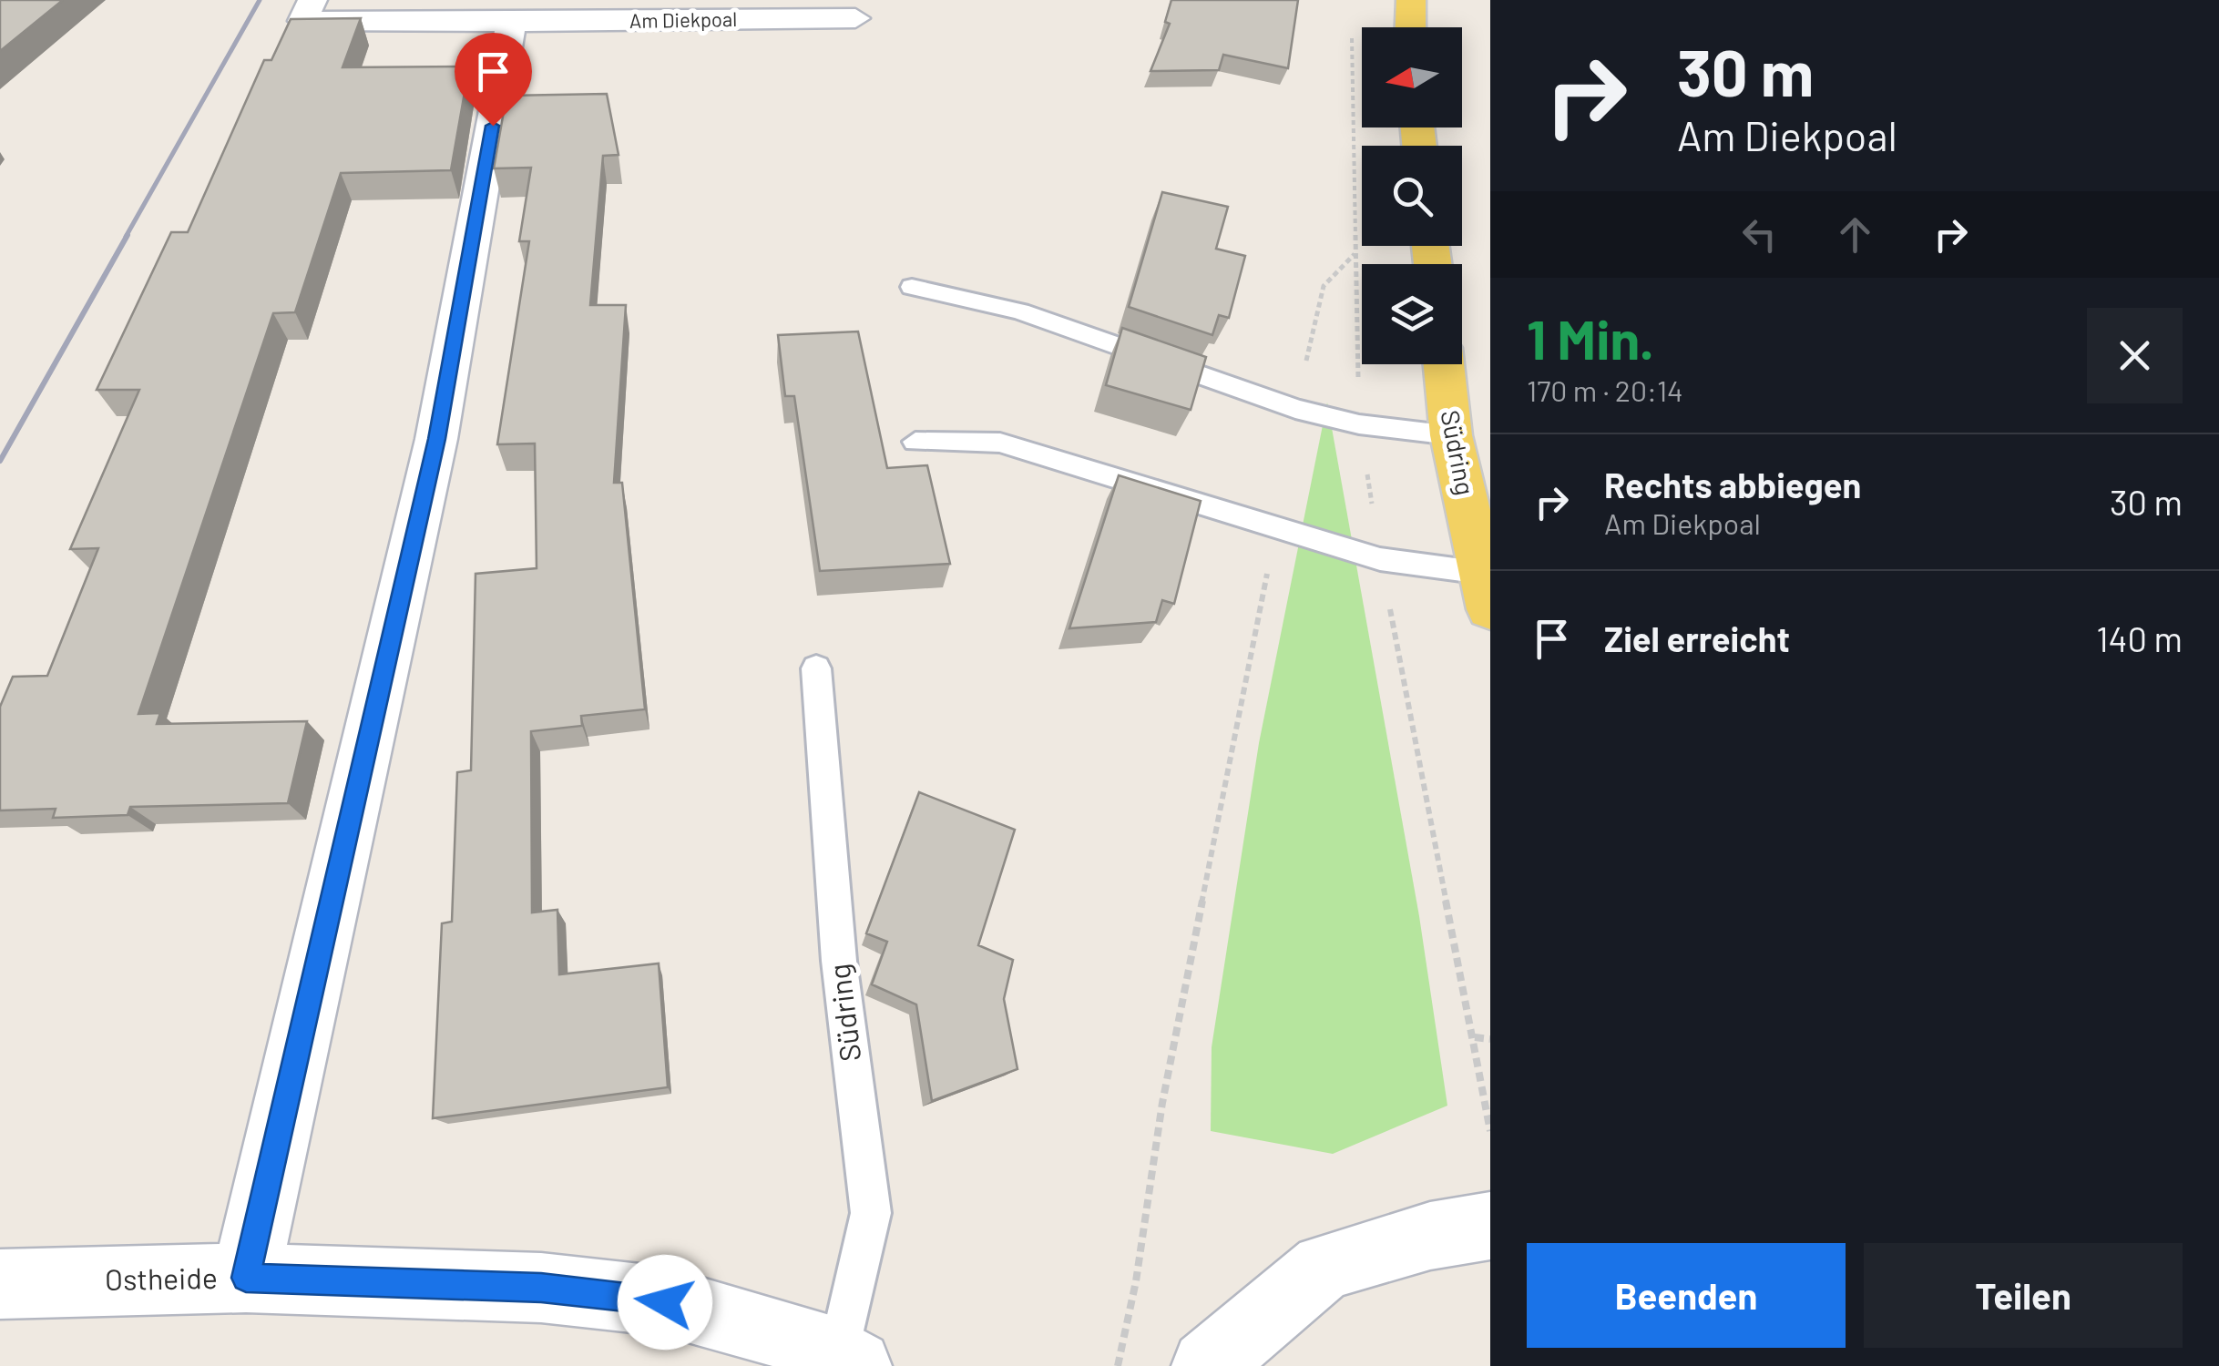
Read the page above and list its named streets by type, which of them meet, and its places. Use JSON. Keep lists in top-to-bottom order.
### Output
{
  "streets": {
    "main road": ["Südring"],
    "street": ["Am Diekpoal", "Ostheide"]
  },
  "crossings": [
    ["Südring", "Ostheide"]
  ],
  "north": "left",
  "page": {
    "turn": ["30 m", "Am Diekpoal"],
    "heading": ["1 Min.", "170 m · 20:14"],
    "list": [
      {
        "name": "Rechts abbiegen",
        "note": "Am Diekpoal",
        "value": "30 m"
      },
      {
        "name": "Ziel erreicht",
        "value": "140 m"
      }
    ],
    "buttons": ["Beenden", "Teilen"]
  }
}
